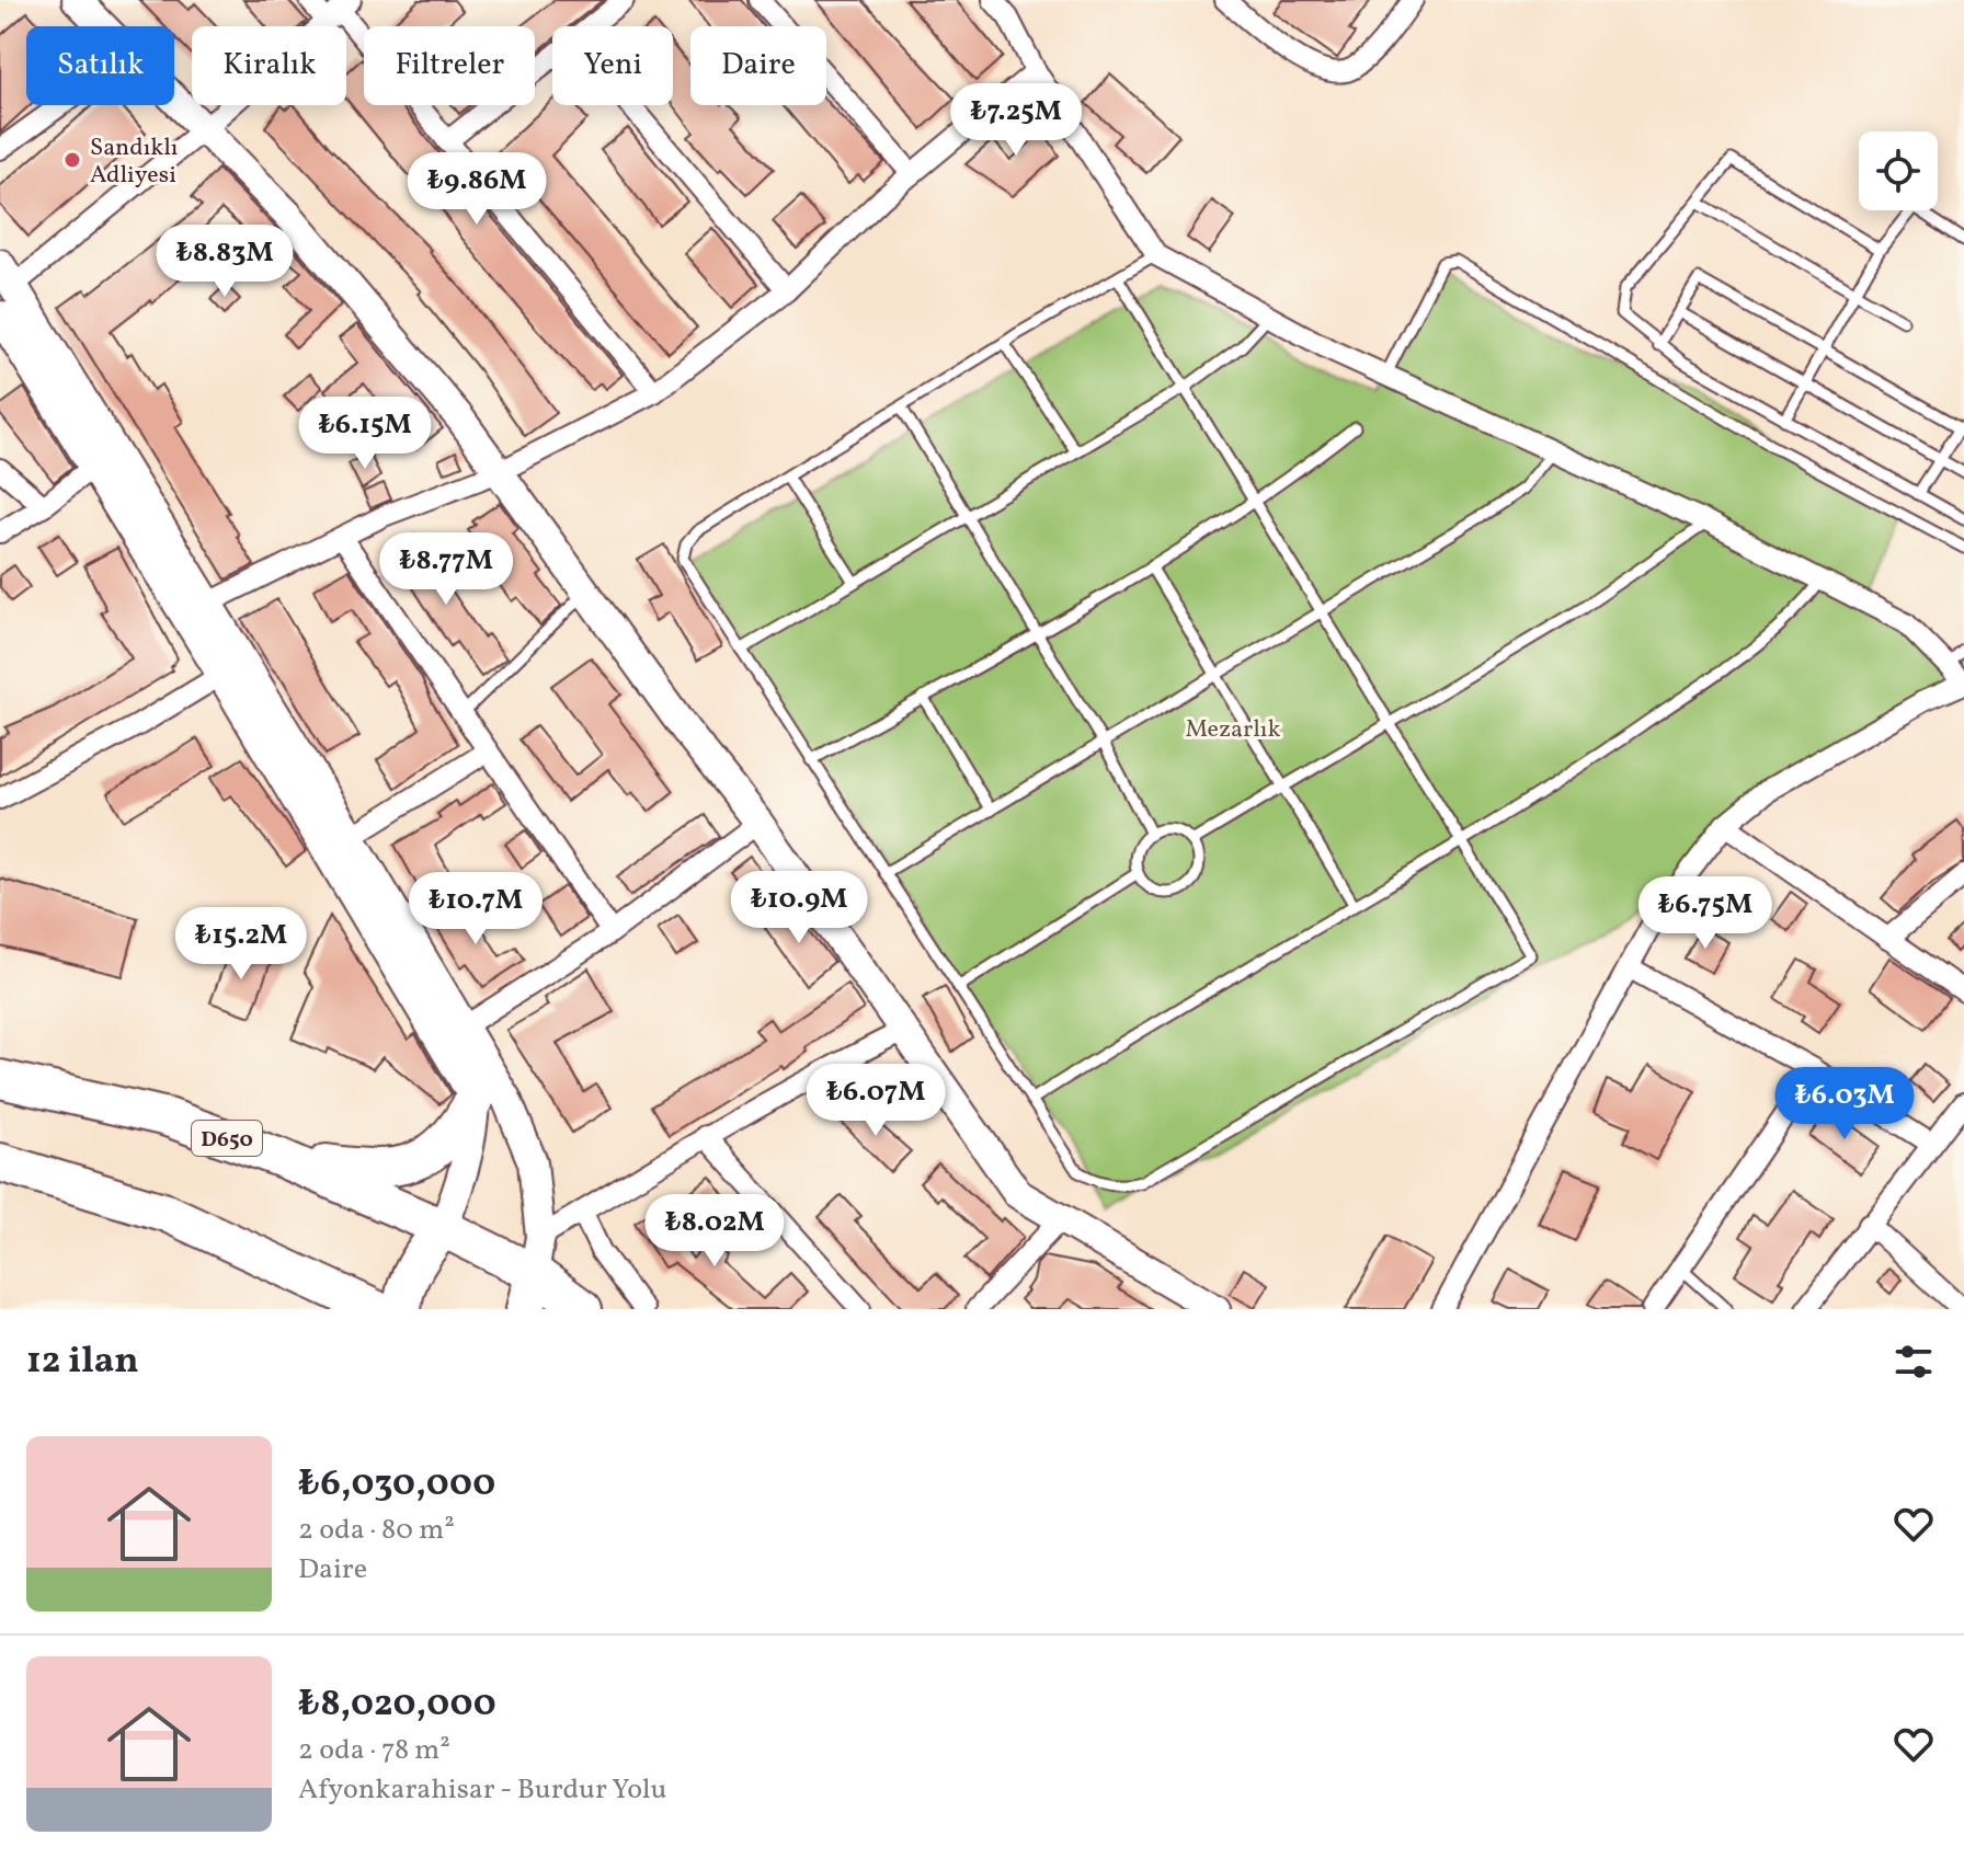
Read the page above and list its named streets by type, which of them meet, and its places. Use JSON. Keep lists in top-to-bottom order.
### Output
{
  "streets": {
    "highway": ["D650"]
  },
  "parks": ["Mezarlık"],
  "places": ["Sandıklı Adliyesi"],
  "page": {
    "chip": [
      "Satılık",
      "Kiralık",
      "Filtreler",
      "Yeni",
      "Daire"
    ],
    "price": [
      "₺7.25M",
      "₺9.86M",
      "₺8.83M",
      "₺6.15M",
      "₺8.77M",
      "₺10.9M",
      "₺10.7M",
      "₺6.75M",
      "₺15.2M",
      "₺6.07M",
      "₺6.03M",
      "₺8.02M"
    ],
    "heading": "12 ilan",
    "list": [
      {
        "name": "₺6,030,000",
        "note": "2 oda · 80 m² · Daire"
      },
      {
        "name": "₺8,020,000",
        "note": "2 oda · 78 m² · Afyonkarahisar - Burdur Yolu"
      }
    ]
  }
}
